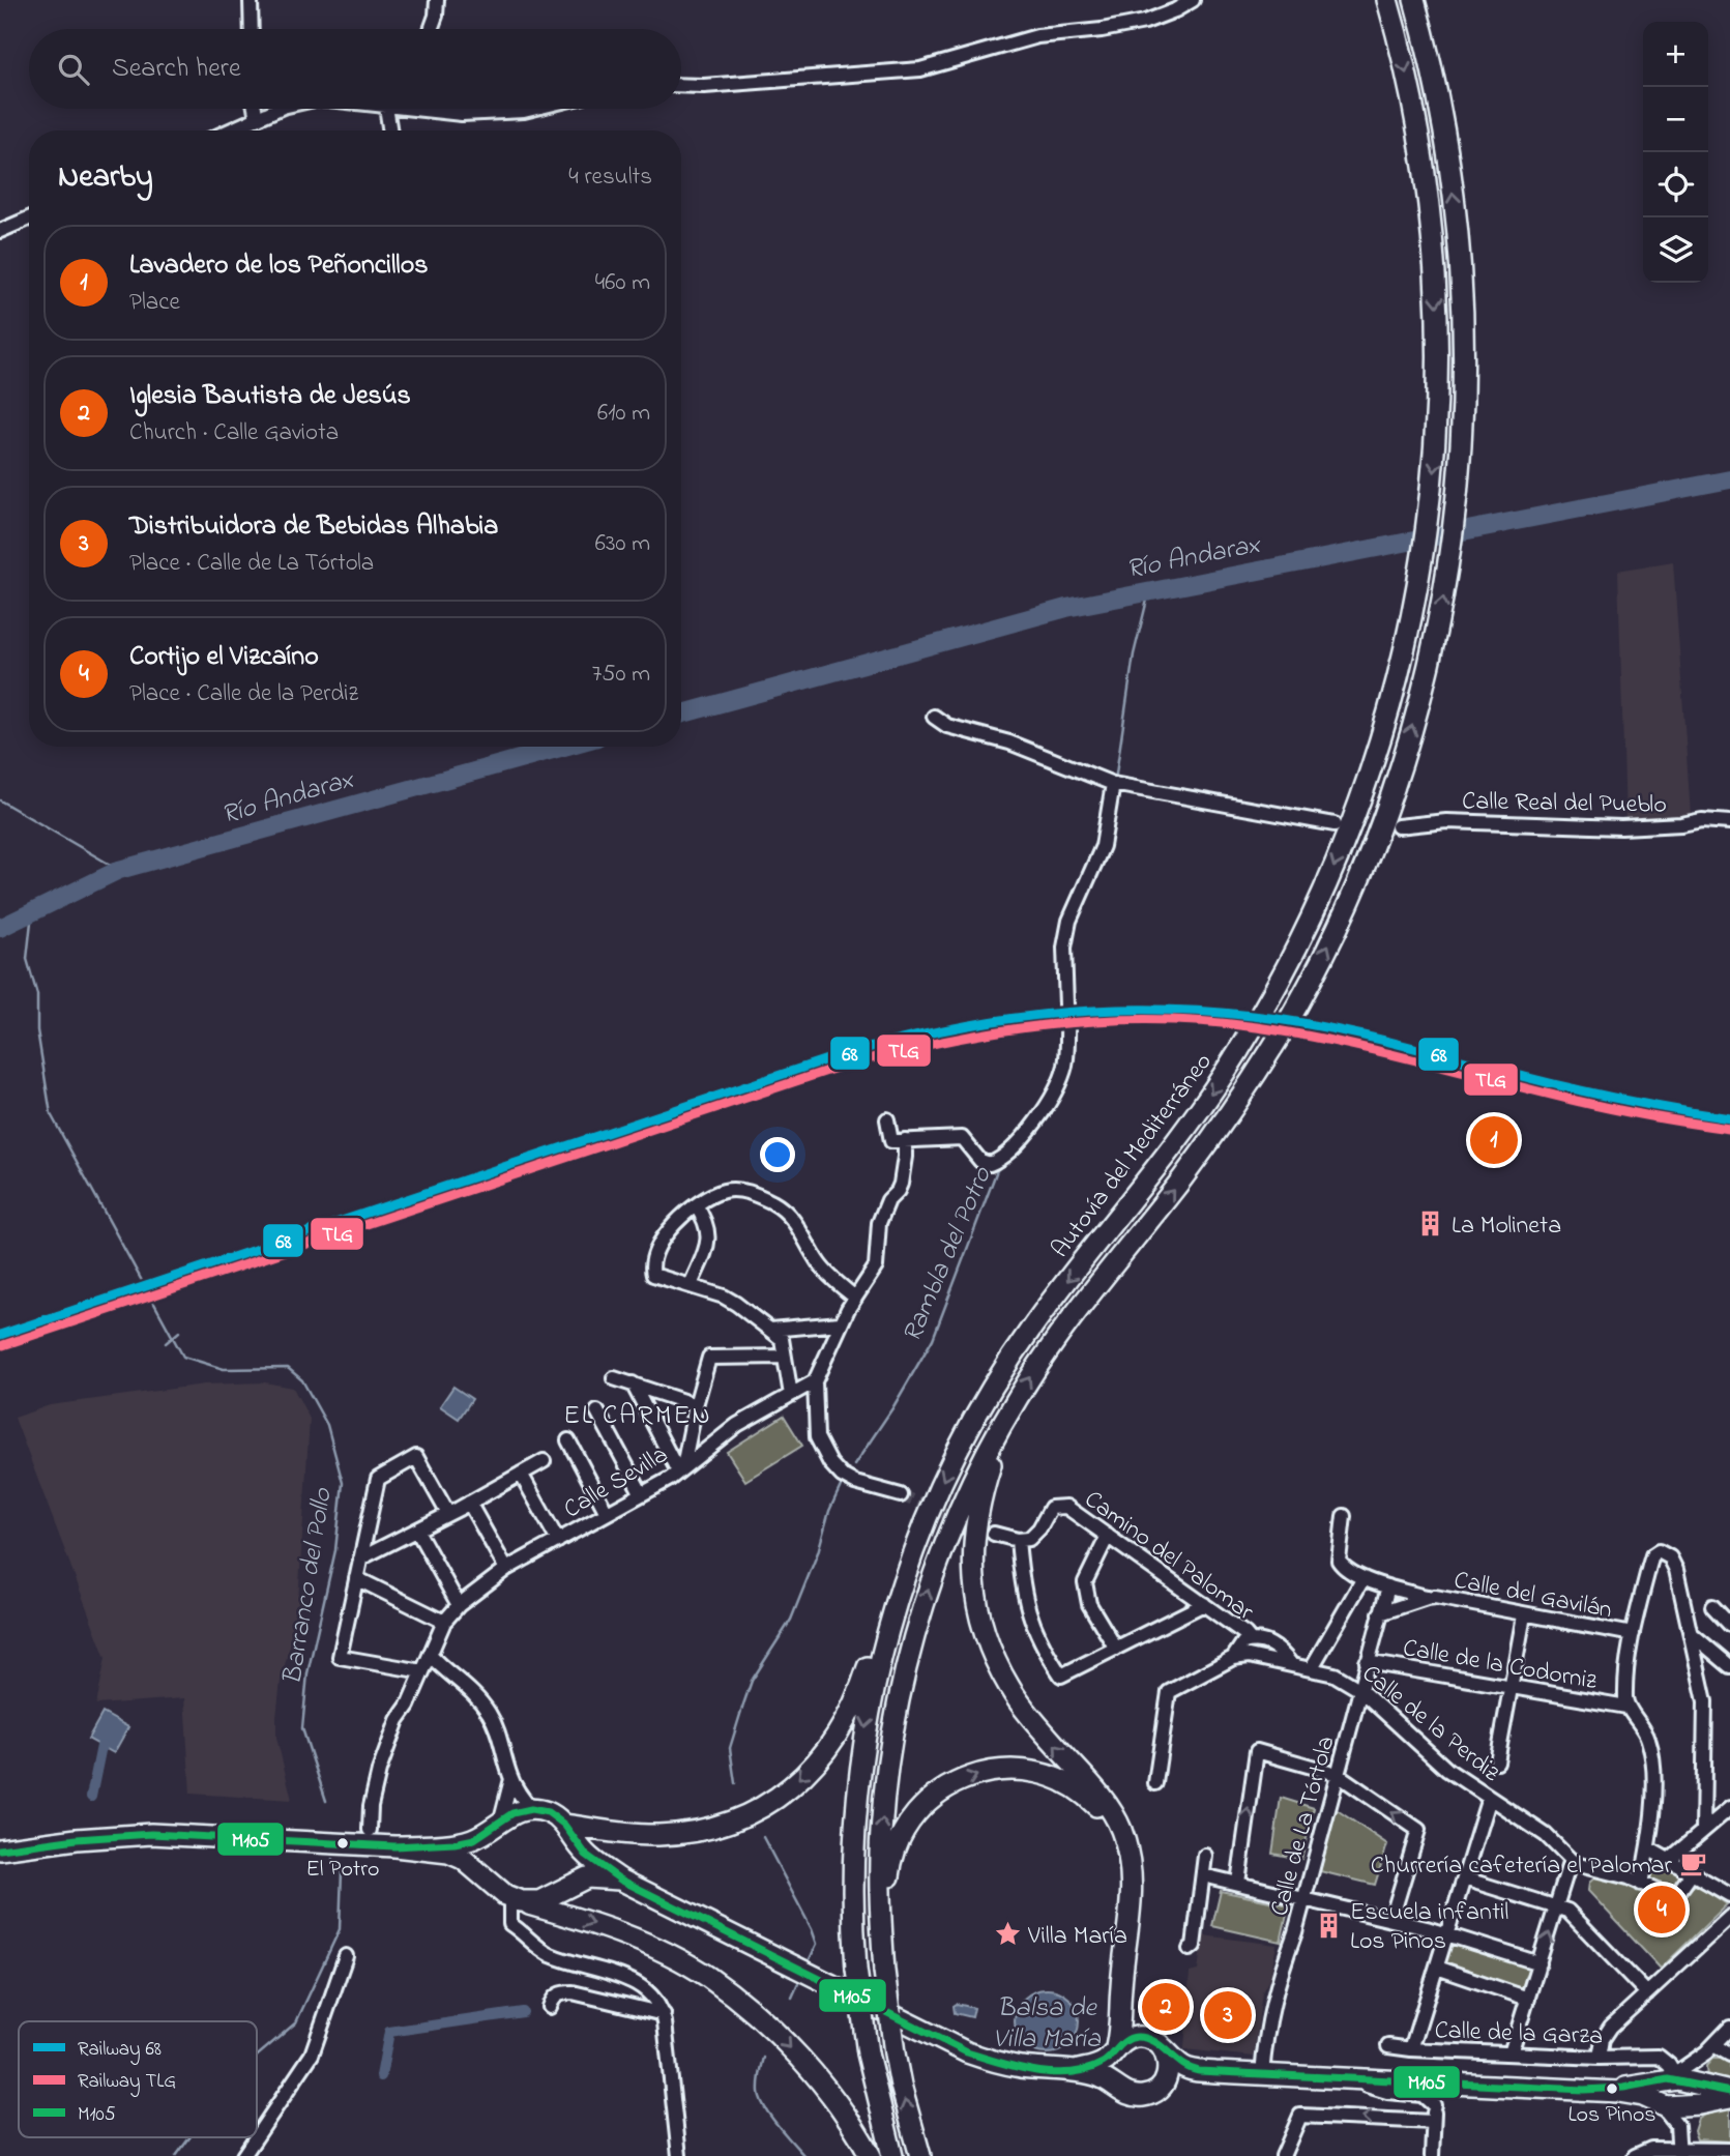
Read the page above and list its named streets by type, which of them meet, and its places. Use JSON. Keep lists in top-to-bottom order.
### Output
{
  "streets": {
    "highway": ["Autovía del Mediterráneo"],
    "street": [
      "Calle Real del Pueblo",
      "Calle Sevilla",
      "Camino del Palomar",
      "Calle del Gavilán",
      "Calle de la Codorniz",
      "Calle de la Perdiz",
      "Calle de La Tórtola",
      "Calle de la Garza"
    ]
  },
  "crossings": [
    ["Camino del Palomar", "Calle de la Perdiz"],
    ["Calle del Gavilán", "Calle de la Perdiz"],
    ["Calle del Gavilán", "Calle de La Tórtola"],
    ["Calle de la Codorniz", "Calle de la Perdiz"],
    ["Calle de la Codorniz", "Calle de La Tórtola"],
    ["Calle de la Perdiz", "Calle de La Tórtola"]
  ],
  "districts": ["EL CARMEN"],
  "water": [
    "Río Andarax",
    "Rambla del Potro",
    "Barranco del Pollo",
    "Balsa de Villa María"
  ],
  "places": {
    "building": ["La Molineta", "Escuela infantil Los Pinos"],
    "other": ["El Potro", "Los Pinos"],
    "cafe": ["Churrería cafetería el Palomar"],
    "place": ["Villa María"]
  },
  "lines": ["rail line 68", "rail line TLG", "transit line M105"],
  "legend": ["Railway 68", "Railway TLG", "M105"],
  "page": {
    "map_buttons": ["+", "−"],
    "search": "Search here",
    "heading": ["Nearby", "4 results"],
    "list": [
      {
        "mark": "1",
        "name": "Lavadero de los Peñoncillos",
        "note": "Place",
        "value": "460 m"
      },
      {
        "mark": "2",
        "name": "Iglesia Bautista de Jesús",
        "note": "Church · Calle Gaviota",
        "value": "610 m"
      },
      {
        "mark": "3",
        "name": "Distribuidora de Bebidas Alhabia",
        "note": "Place · Calle de La Tórtola",
        "value": "630 m"
      },
      {
        "mark": "4",
        "name": "Cortijo el Vizcaíno",
        "note": "Place · Calle de la Perdiz",
        "value": "750 m"
      }
    ],
    "pins": [
      "1",
      "4",
      "2",
      "3"
    ]
  }
}
